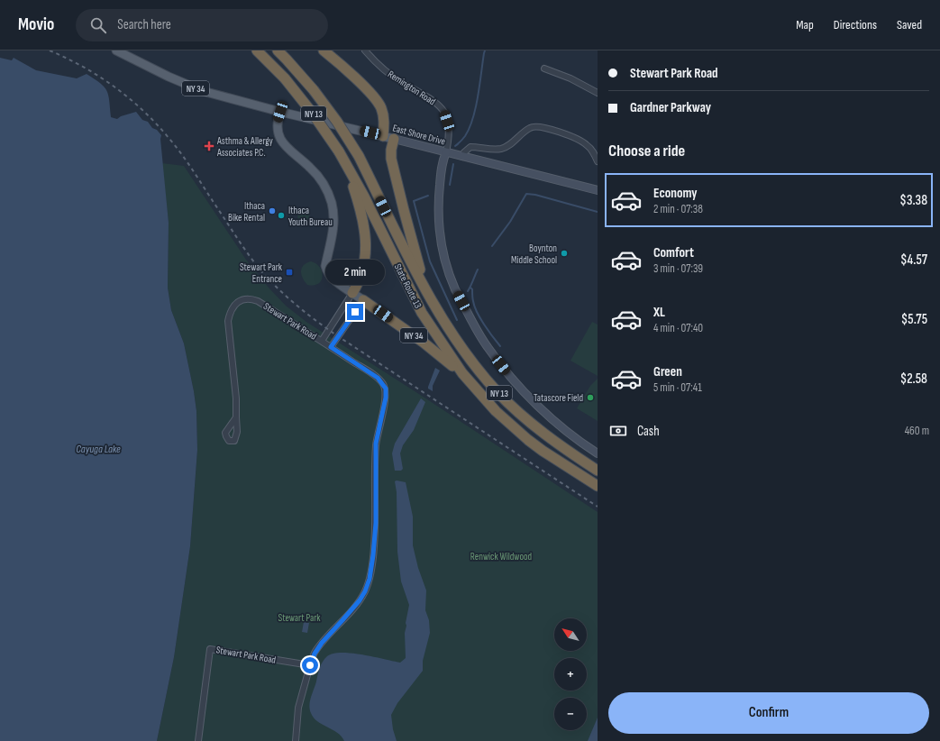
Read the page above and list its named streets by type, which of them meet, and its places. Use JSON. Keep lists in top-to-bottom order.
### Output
{
  "streets": {
    "highway": ["NY 34", "NY 13", "State Route 13"],
    "main road": ["East Shore Drive"],
    "street": ["Remington Road", "Stewart Park Road"]
  },
  "crossings": [
    ["Remington Road", "East Shore Drive"],
    ["NY 34", "East Shore Drive"],
    ["NY 34", "State Route 13"]
  ],
  "water": ["Cayuga Lake"],
  "parks": ["Renwick Wildwood", "Stewart Park"],
  "places": {
    "health": ["Asthma & Allergy Associates P.C."],
    "other": [
      "Ithaca Bike Rental",
      "Ithaca Youth Bureau",
      "Boynton Middle School",
      "Tatascore Field"
    ],
    "transit": ["Stewart Park Entrance"]
  },
  "north": "top left",
  "page": {
    "header": "Movio",
    "search": "Search here",
    "nav": ["Map", "Directions", "Saved"],
    "banner": ["Stewart Park Road", "Gardner Parkway"],
    "heading": "Choose a ride",
    "list": [
      {
        "name": "Economy",
        "note": "2 min · 07:38",
        "value": "$3.38"
      },
      {
        "name": "Comfort",
        "note": "3 min · 07:39",
        "value": "$4.57"
      },
      {
        "name": "XL",
        "note": "4 min · 07:40",
        "value": "$5.75"
      },
      {
        "name": "Green",
        "note": "5 min · 07:41",
        "value": "$2.58"
      }
    ],
    "bubble": "2 min",
    "pay": ["Cash", "460 m"],
    "map_buttons": ["+", "−"],
    "buttons": "Confirm"
  }
}
